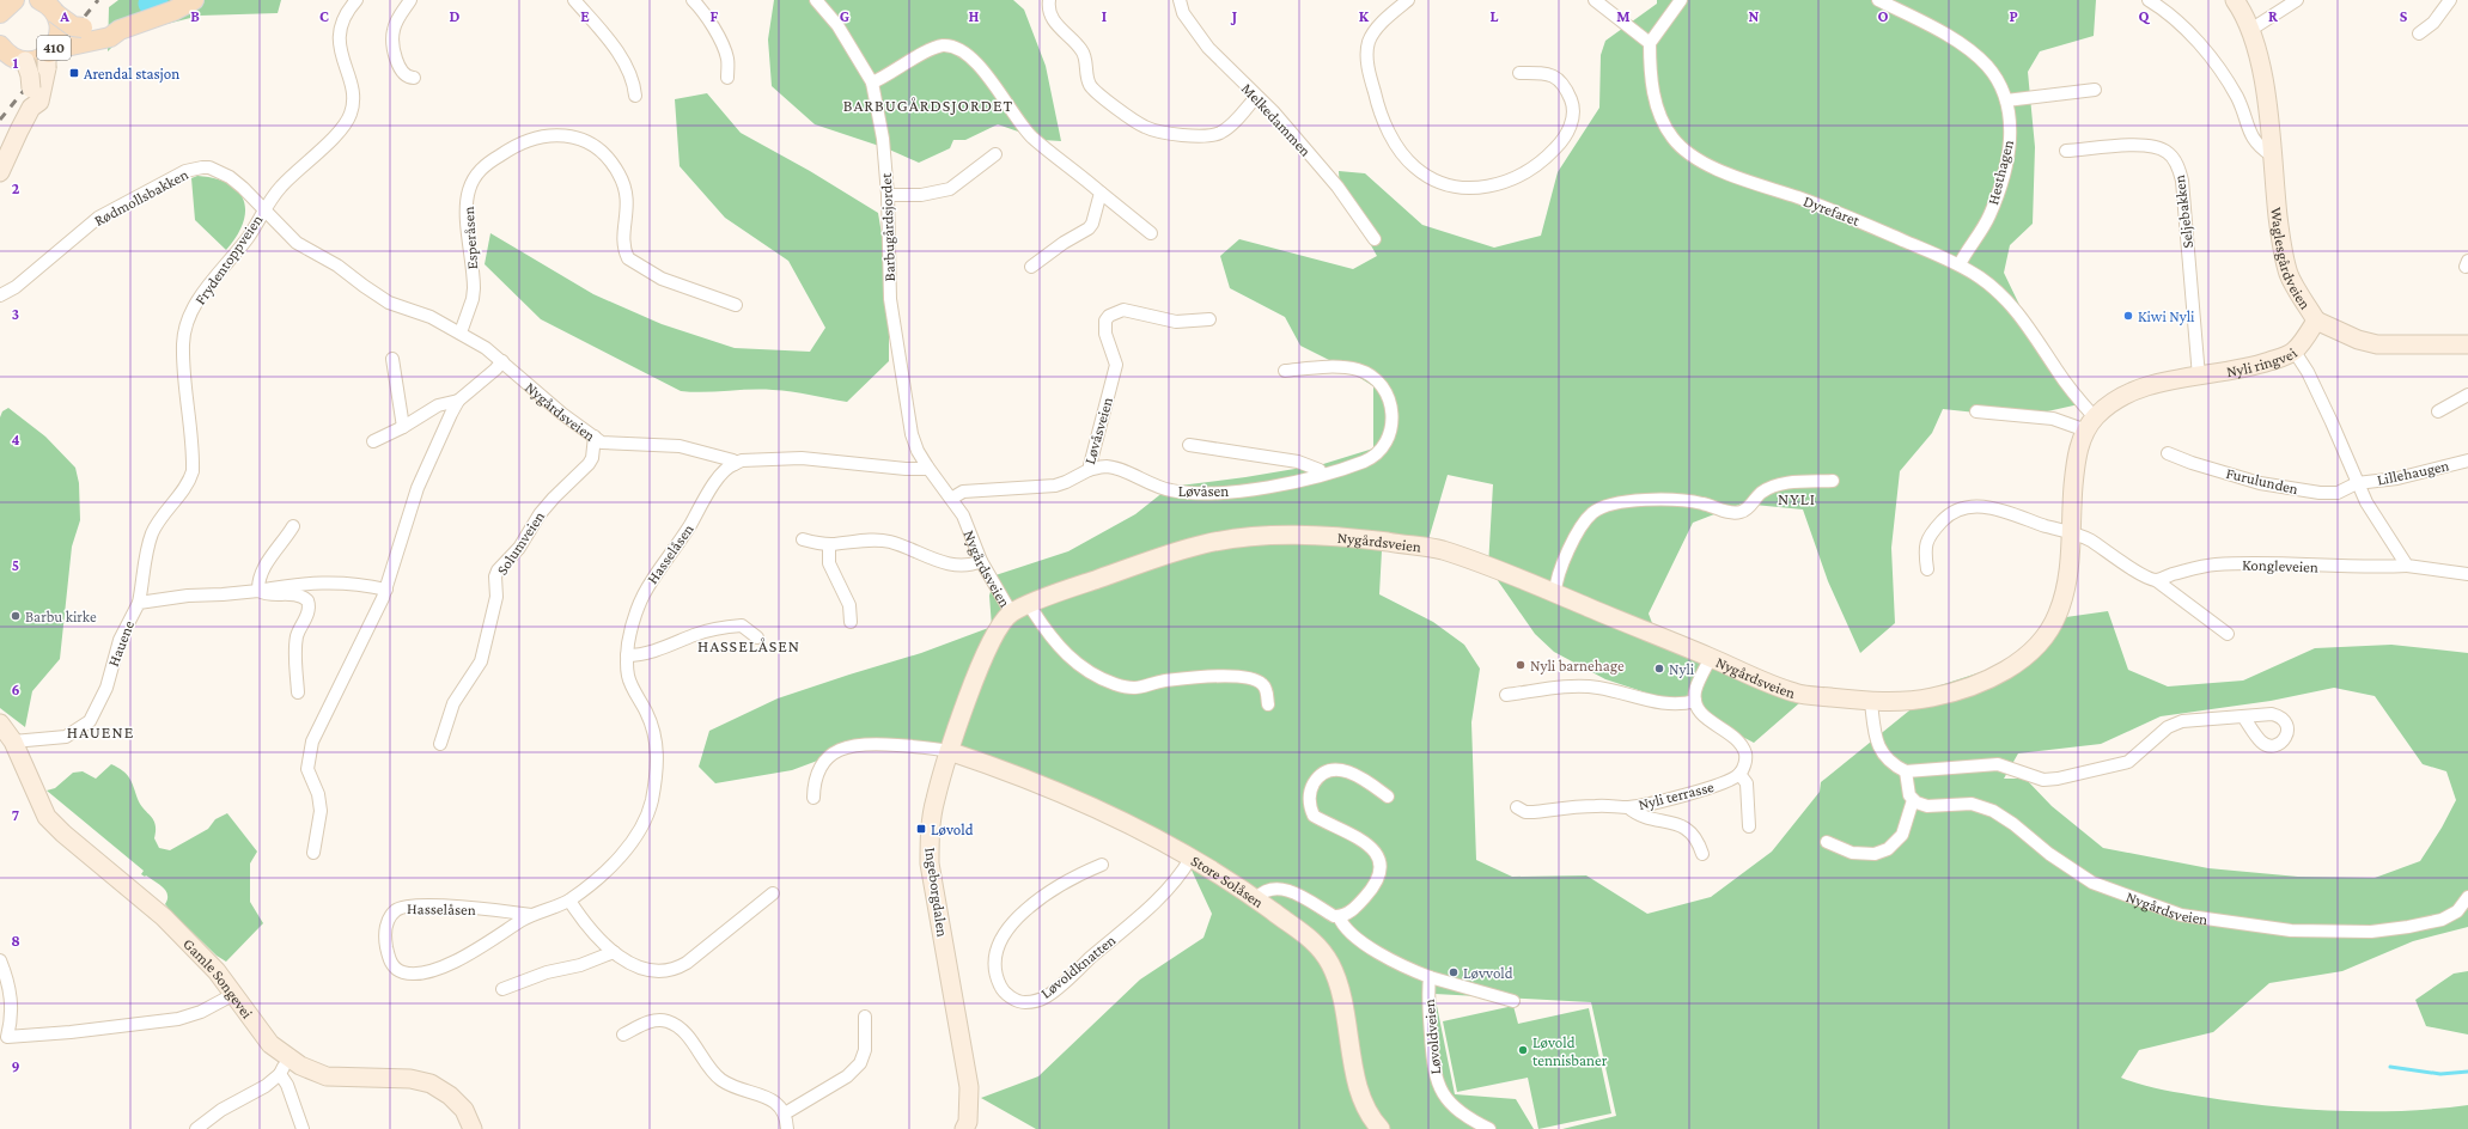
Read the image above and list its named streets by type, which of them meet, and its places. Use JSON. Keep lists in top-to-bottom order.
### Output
{
  "streets": {
    "main road": [
      "410",
      "Waglesgårdveien",
      "Nyli ringvei",
      "Nygårdsveien",
      "Store Solåsen",
      "Ingeborgdalen",
      "Gamle Songevei"
    ],
    "street": [
      "Melkedammen",
      "Hesthagen",
      "Rødmollsbakken",
      "Dyrefaret",
      "Seljebakken",
      "Barbugårdsjordet",
      "Esperåsen",
      "Frydentoppveien",
      "Løvåsveien",
      "Lillehaugen",
      "Furulunden",
      "Løvåsen",
      "Solumveien",
      "Hasselåsen",
      "Kongleveien",
      "Hauene",
      "Nyli terrasse",
      "Løvoldknatten",
      "Løvoldveien"
    ]
  },
  "crossings": [
    ["Hesthagen", "Dyrefaret"],
    ["Rødmollsbakken", "Frydentoppveien"],
    ["Rødmollsbakken", "Nygårdsveien"],
    ["Dyrefaret", "Nyli ringvei"],
    ["Seljebakken", "Nyli ringvei"],
    ["Barbugårdsjordet", "Nygårdsveien"],
    ["Esperåsen", "Nygårdsveien"],
    ["Waglesgårdveien", "Nyli ringvei"],
    ["Frydentoppveien", "Nygårdsveien"],
    ["Frydentoppveien", "Hauene"],
    ["Nyli ringvei", "Lillehaugen"],
    ["Nyli ringvei", "Furulunden"],
    ["Nyli ringvei", "Kongleveien"],
    ["Nygårdsveien", "Løvåsveien"],
    ["Nygårdsveien", "Solumveien"],
    ["Nygårdsveien", "Hasselåsen"],
    ["Nygårdsveien", "Ingeborgdalen"],
    ["Løvåsveien", "Løvåsen"],
    ["Lillehaugen", "Furulunden"],
    ["Hauene", "Gamle Songevei"],
    ["Store Solåsen", "Ingeborgdalen"],
    ["Store Solåsen", "Løvoldknatten"]
  ],
  "districts": [
    "BARBUGÅRDSJORDET",
    "NYLI",
    "HASSELÅSEN",
    "HAUENE"
  ],
  "places": {
    "transit": ["Arendal stasjon", "Løvold"],
    "other": [
      "Kiwi Nyli",
      "Barbu kirke",
      "Nyli barnehage",
      "Nyli",
      "Løvvold",
      "Løvold tennisbaner"
    ]
  },
  "grid": {
    "columns": [
      "A",
      "B",
      "C",
      "D",
      "E",
      "F",
      "G",
      "H",
      "I",
      "J",
      "K",
      "L",
      "M",
      "N",
      "O",
      "P",
      "Q",
      "R",
      "S"
    ],
    "rows": [
      "1",
      "2",
      "3",
      "4",
      "5",
      "6",
      "7",
      "8",
      "9"
    ]
  }
}
